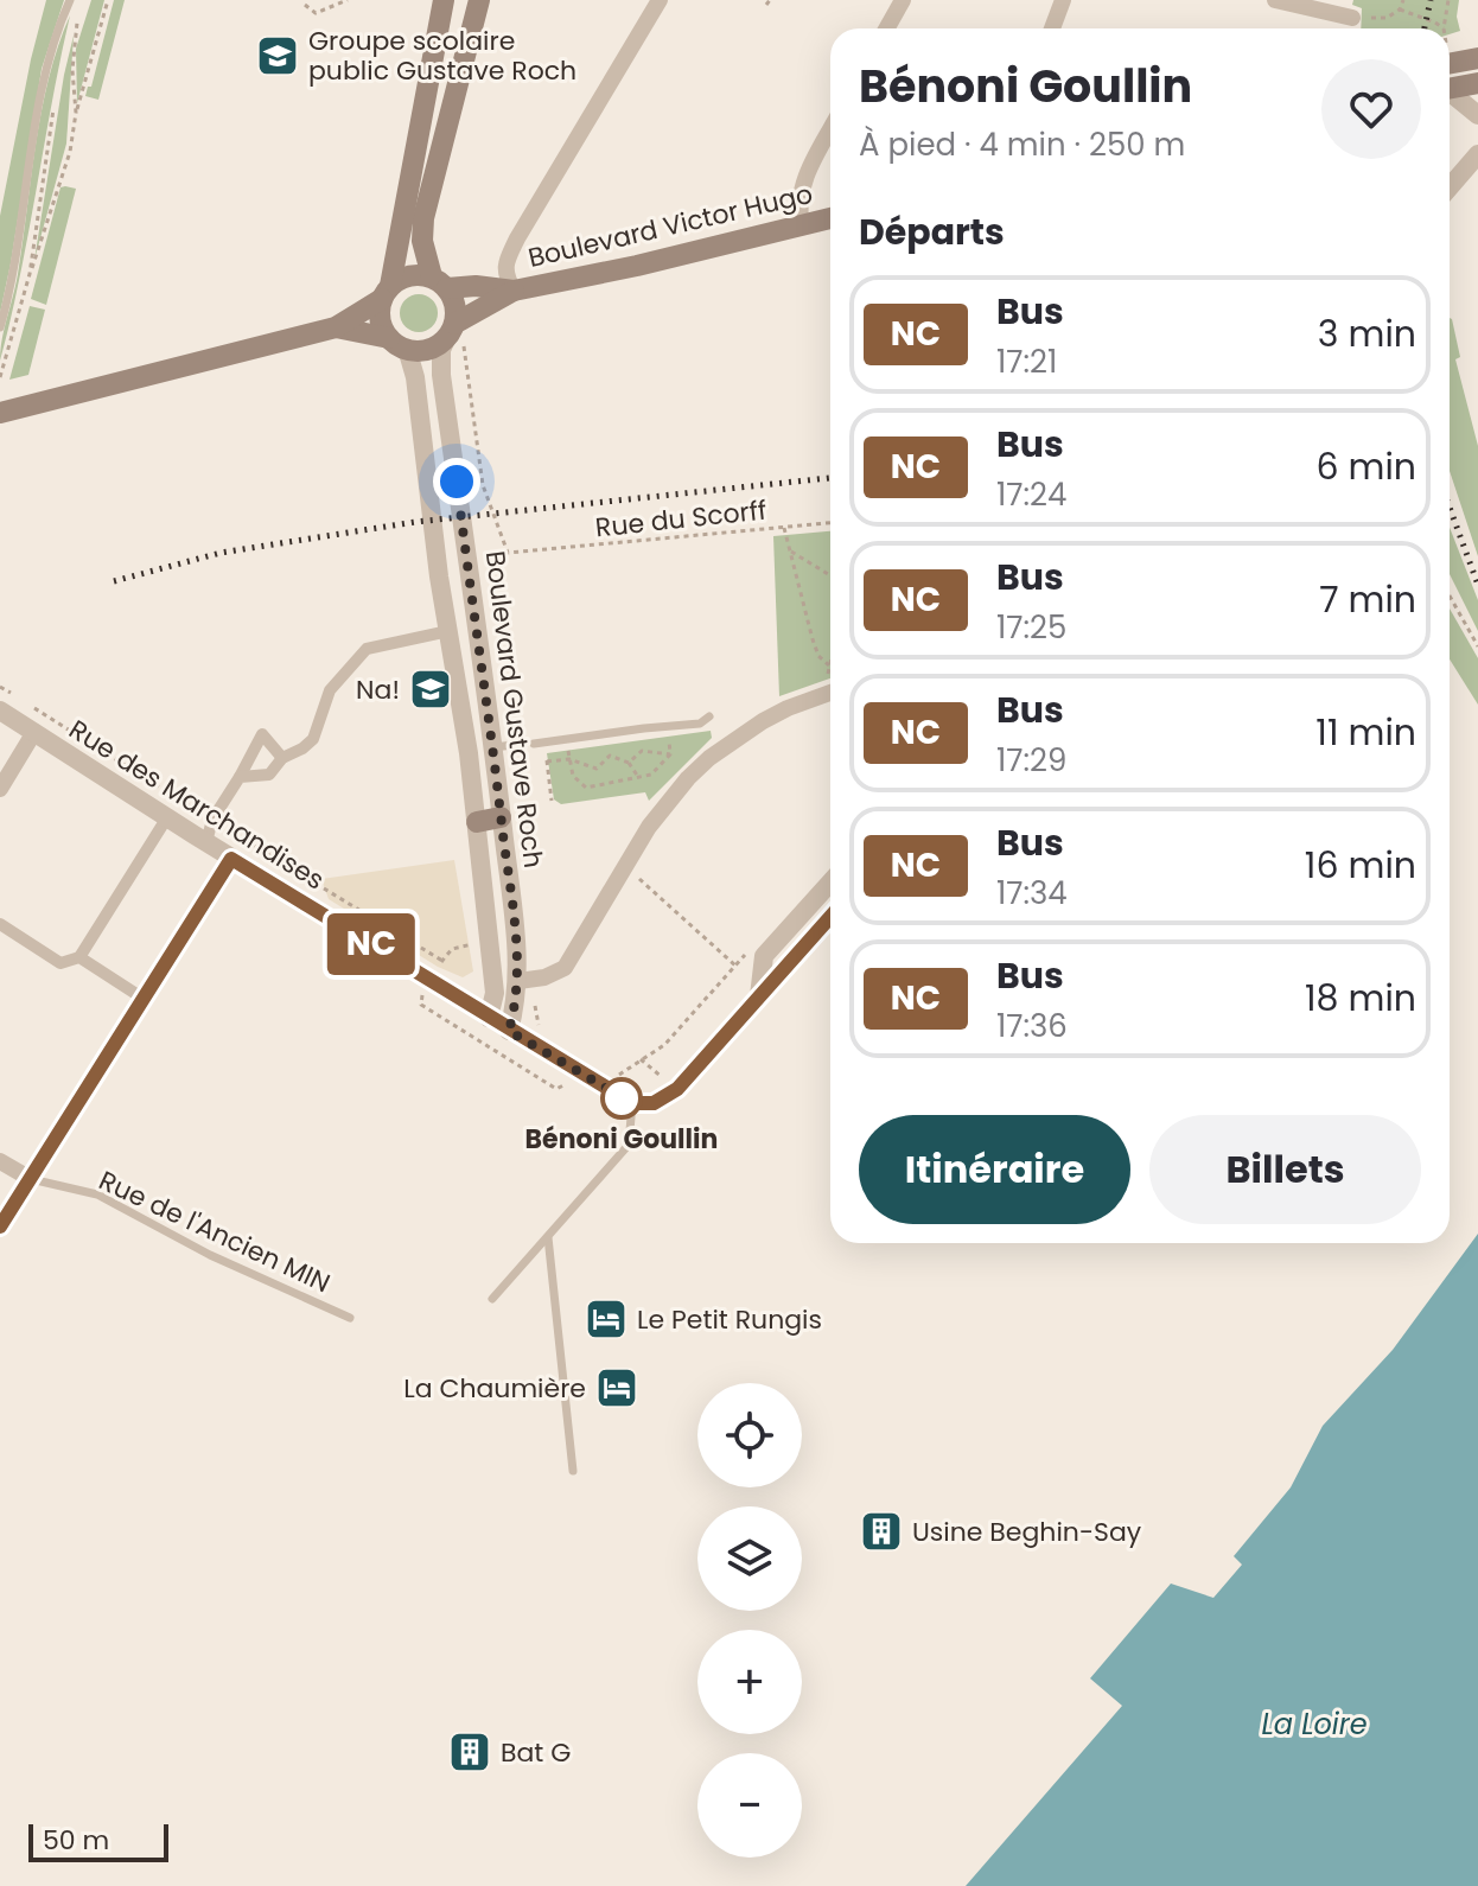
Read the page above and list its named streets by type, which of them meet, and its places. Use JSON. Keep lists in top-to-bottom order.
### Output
{
  "streets": {
    "main road": ["Boulevard Victor Hugo"],
    "street": ["Boulevard Gustave Roch", "Rue des Marchandises"],
    "lane": ["Rue de l'Ancien MIN"],
    "path": ["Rue du Scorff"]
  },
  "crossings": [
    ["Boulevard Victor Hugo", "Boulevard Gustave Roch"],
    ["Boulevard Gustave Roch", "Rue des Marchandises"]
  ],
  "water": ["La Loire"],
  "places": {
    "school or university": ["Groupe scolaire public Gustave Roch", "Na!"],
    "other": ["Bénoni Goullin"],
    "hotel": ["Le Petit Rungis", "La Chaumière"],
    "building": ["Usine Beghin-Say", "Bat G"]
  },
  "lines": ["bus line NC"],
  "scale_bar": "50 m",
  "page": {
    "on_map": "NC",
    "heading": [
      ["Bénoni Goullin", "À pied · 4 min · 250 m"],
      "Départs"
    ],
    "list": [
      {
        "mark": "NC",
        "name": "Bus",
        "note": "17:21",
        "value": "3 min"
      },
      {
        "mark": "NC",
        "name": "Bus",
        "note": "17:24",
        "value": "6 min"
      },
      {
        "mark": "NC",
        "name": "Bus",
        "note": "17:25",
        "value": "7 min"
      },
      {
        "mark": "NC",
        "name": "Bus",
        "note": "17:29",
        "value": "11 min"
      },
      {
        "mark": "NC",
        "name": "Bus",
        "note": "17:34",
        "value": "16 min"
      },
      {
        "mark": "NC",
        "name": "Bus",
        "note": "17:36",
        "value": "18 min"
      }
    ],
    "buttons": ["Itinéraire", "Billets"],
    "map_buttons": ["+", "−"],
    "scale": "50 m"
  }
}
